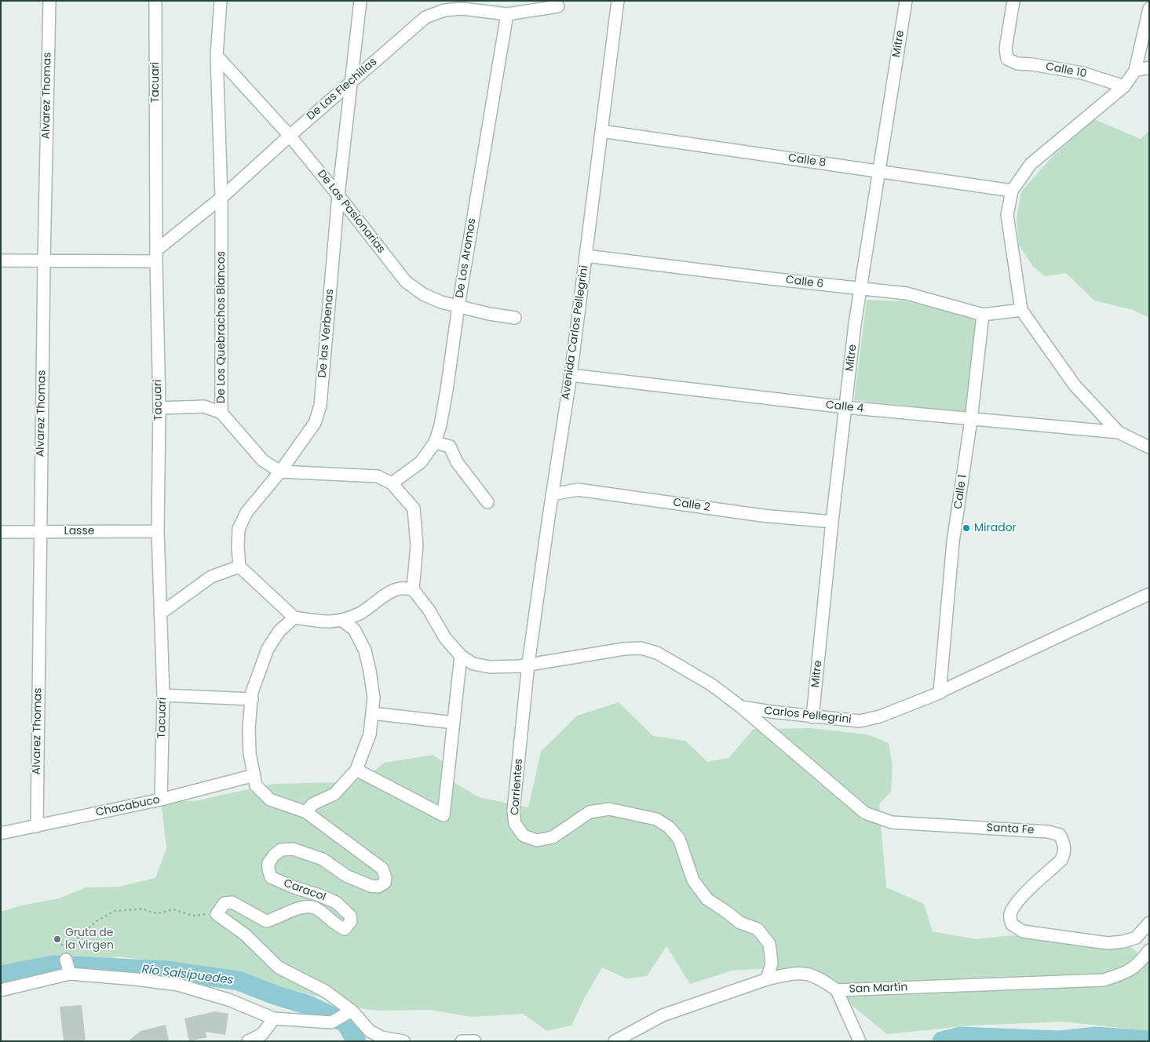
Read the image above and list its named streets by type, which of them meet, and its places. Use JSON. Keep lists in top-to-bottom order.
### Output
{
  "streets": {
    "street": [
      "Mitre",
      "Calle 10",
      "Tacuari",
      "De Las Flechillas",
      "Alvarez Thomas",
      "Calle 8",
      "De Las Pasionarias",
      "De Los Aromos",
      "Calle 6",
      "De Los Quebrachos Blancos",
      "Avenida Carlos Pellegrini",
      "De las Verbenas",
      "Calle 4",
      "Calle 1",
      "Calle 2",
      "Lasse",
      "Carlos Pellegrini",
      "Corrientes",
      "Chacabuco",
      "Santa Fe",
      "Caracol",
      "San Martín"
    ]
  },
  "crossings": [
    ["Mitre", "Calle 8"],
    ["Mitre", "Calle 6"],
    ["Mitre", "Calle 4"],
    ["Mitre", "Calle 2"],
    ["Mitre", "Carlos Pellegrini"],
    ["Tacuari", "De Las Flechillas"],
    ["Tacuari", "Lasse"],
    ["Tacuari", "Chacabuco"],
    ["De Las Flechillas", "De Las Pasionarias"],
    ["De Las Flechillas", "De Los Aromos"],
    ["De Las Flechillas", "De Los Quebrachos Blancos"],
    ["De Las Flechillas", "De las Verbenas"],
    ["Alvarez Thomas", "Lasse"],
    ["Alvarez Thomas", "Chacabuco"],
    ["Calle 8", "Avenida Carlos Pellegrini"],
    ["De Las Pasionarias", "De Los Aromos"],
    ["De Las Pasionarias", "De Los Quebrachos Blancos"],
    ["De Las Pasionarias", "De las Verbenas"],
    ["De Los Aromos", "De Los Quebrachos Blancos"],
    ["Calle 6", "Avenida Carlos Pellegrini"],
    ["Calle 6", "Calle 1"],
    ["De Los Quebrachos Blancos", "De las Verbenas"],
    ["Avenida Carlos Pellegrini", "Calle 4"],
    ["Avenida Carlos Pellegrini", "Calle 2"],
    ["Avenida Carlos Pellegrini", "Carlos Pellegrini"],
    ["Avenida Carlos Pellegrini", "Corrientes"],
    ["Calle 4", "Calle 1"],
    ["Calle 1", "Carlos Pellegrini"],
    ["Carlos Pellegrini", "Corrientes"],
    ["Carlos Pellegrini", "Santa Fe"],
    ["Corrientes", "San Martín"],
    ["Chacabuco", "Caracol"]
  ],
  "water": ["Río Salsipuedes"],
  "places": ["Mirador", "Gruta de la Virgen"]
}
